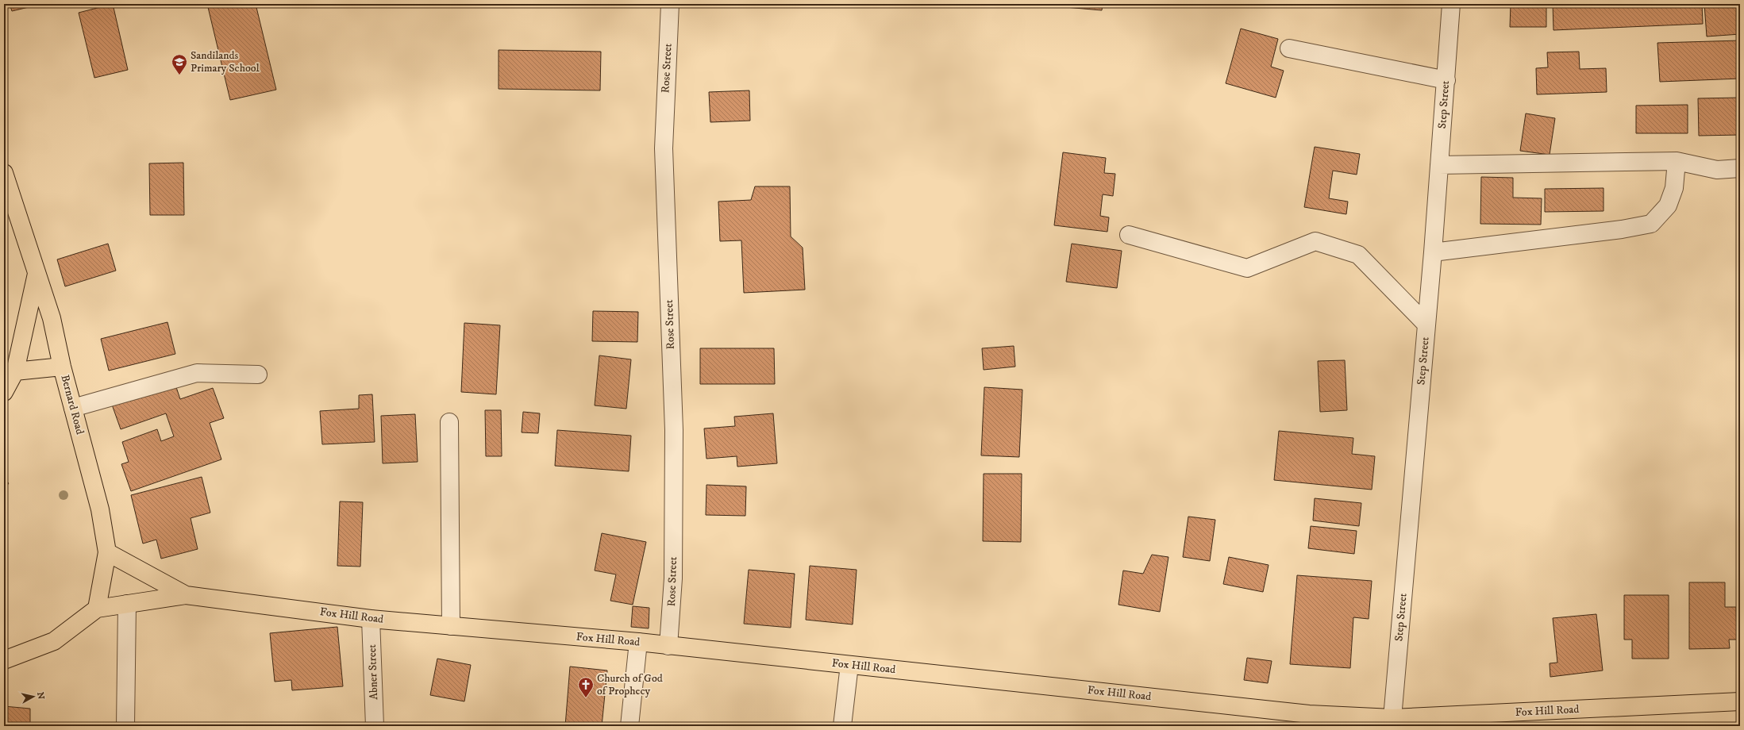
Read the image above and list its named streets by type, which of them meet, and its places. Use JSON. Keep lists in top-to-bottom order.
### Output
{
  "streets": {
    "main road": ["Bernard Road", "Fox Hill Road"],
    "street": ["Rose Street", "Step Street", "Abner Street"]
  },
  "crossings": [
    ["Rose Street", "Fox Hill Road"],
    ["Step Street", "Fox Hill Road"],
    ["Bernard Road", "Fox Hill Road"],
    ["Fox Hill Road", "Abner Street"]
  ],
  "places": {
    "school or university": ["Sandilands Primary School"],
    "church": ["Church of God of Prophecy"]
  },
  "north": "right"
}
